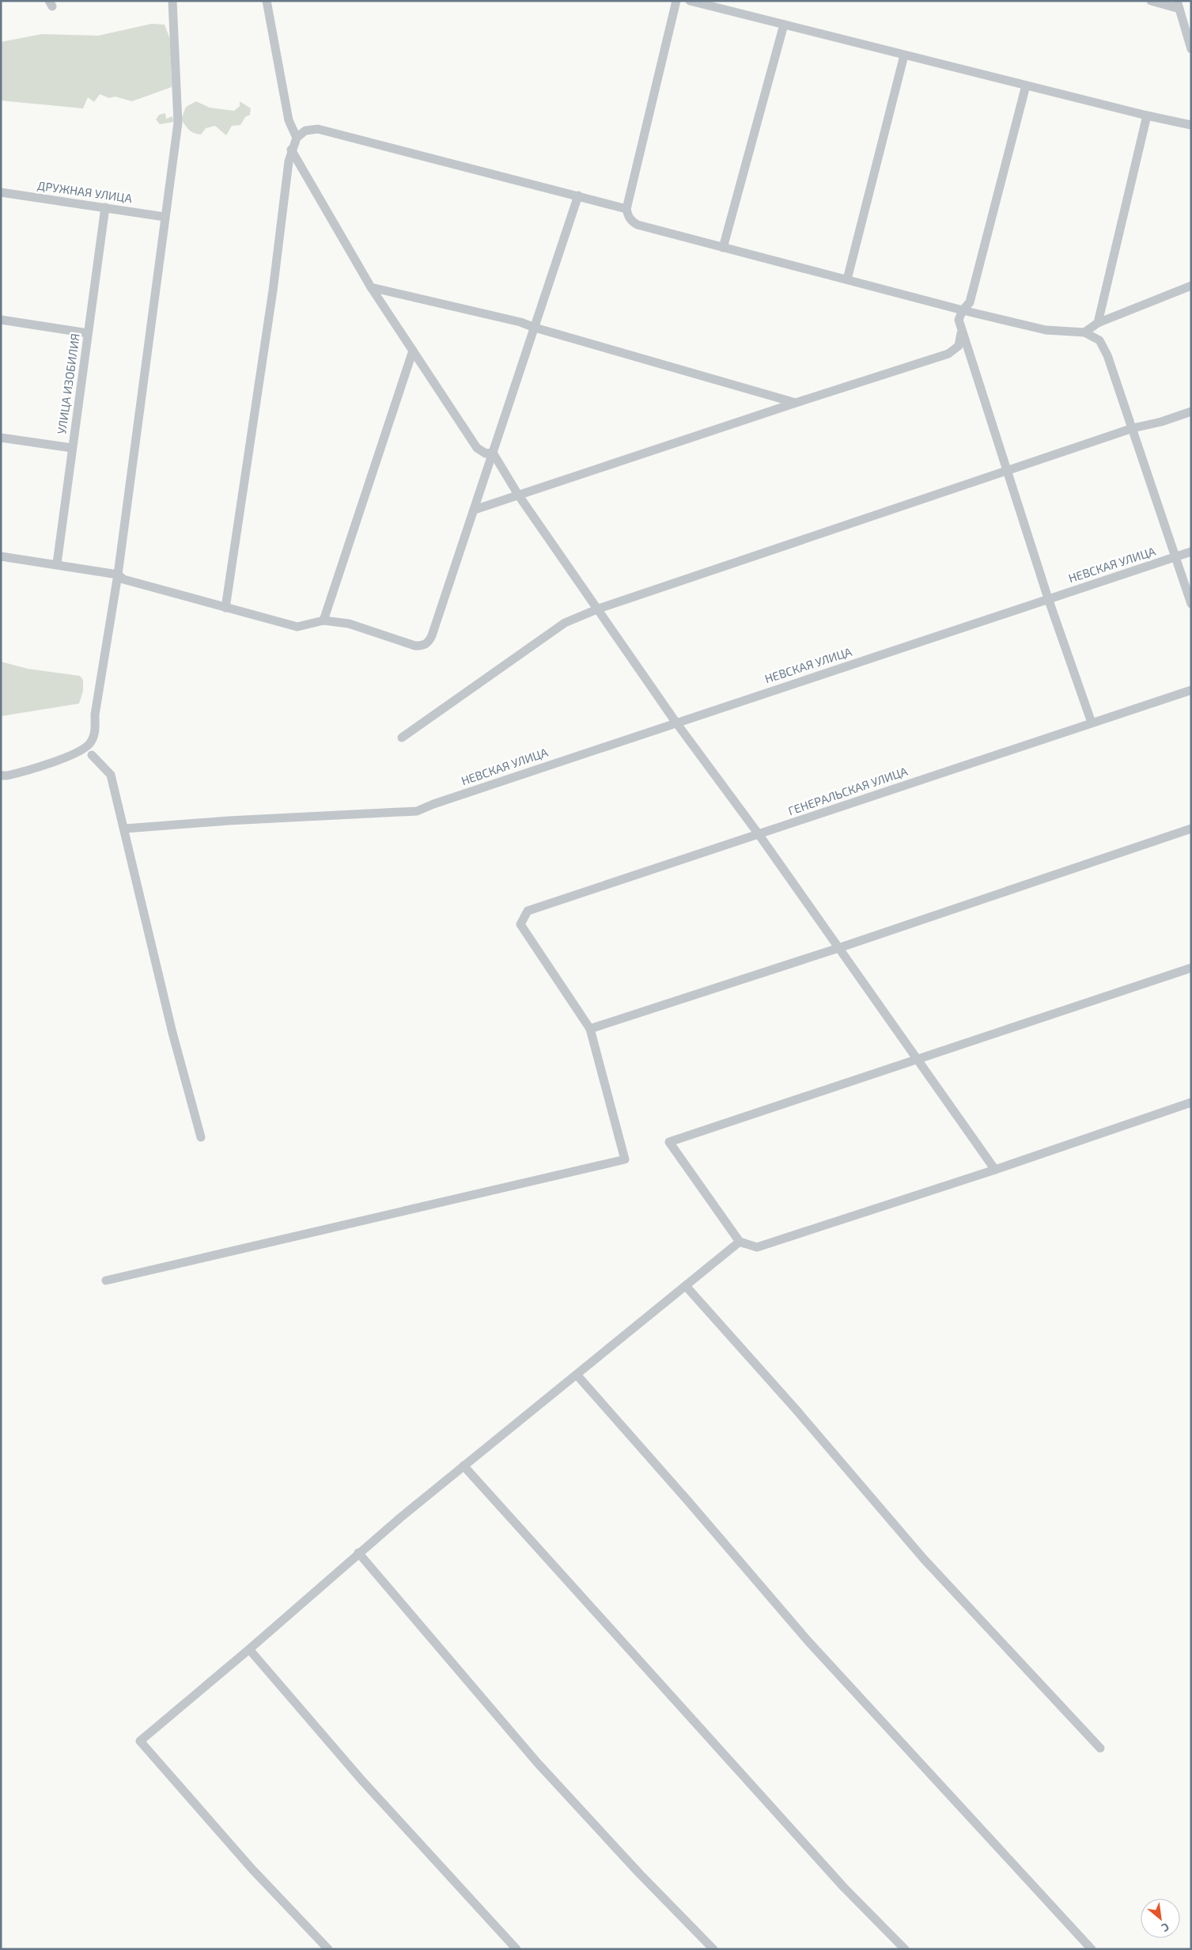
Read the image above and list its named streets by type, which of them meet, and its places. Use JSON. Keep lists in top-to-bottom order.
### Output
{
  "streets": {
    "street": [
      "ДРУЖНАЯ УЛИЦА",
      "УЛИЦА ИЗОБИЛИЯ",
      "НЕВСКАЯ УЛИЦА",
      "ГЕНЕРАЛЬСКАЯ УЛИЦА"
    ]
  },
  "crossings": [
    ["ДРУЖНАЯ УЛИЦА", "УЛИЦА ИЗОБИЛИЯ"]
  ],
  "north": "bottom right"
}
